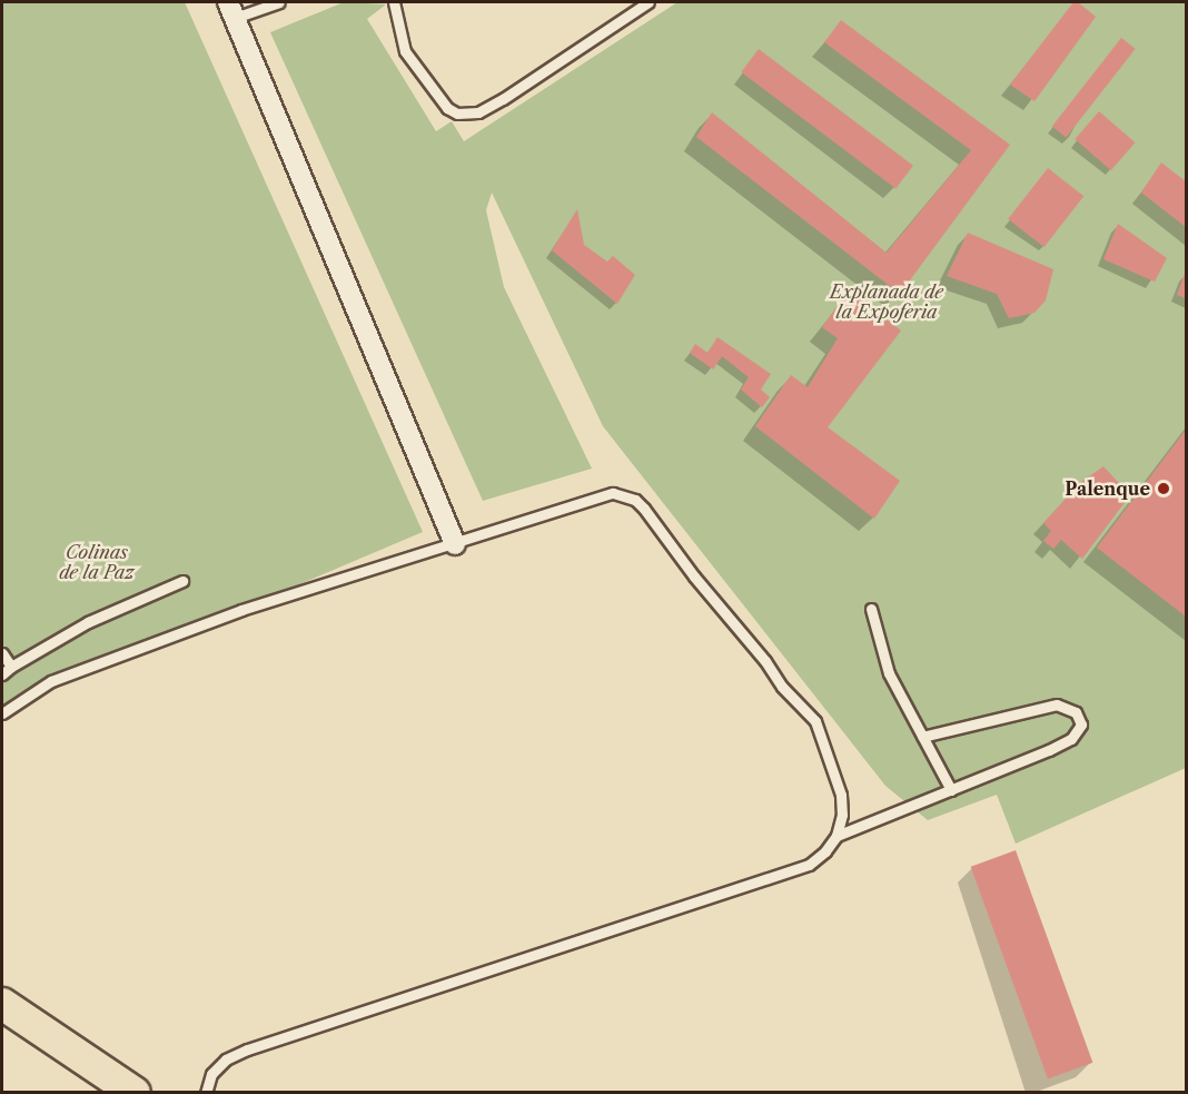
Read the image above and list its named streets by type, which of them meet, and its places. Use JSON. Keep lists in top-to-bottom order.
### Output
{
  "parks": ["Explanada de la Expoferia", "Colinas de la Paz"],
  "places": ["Palenque"]
}
